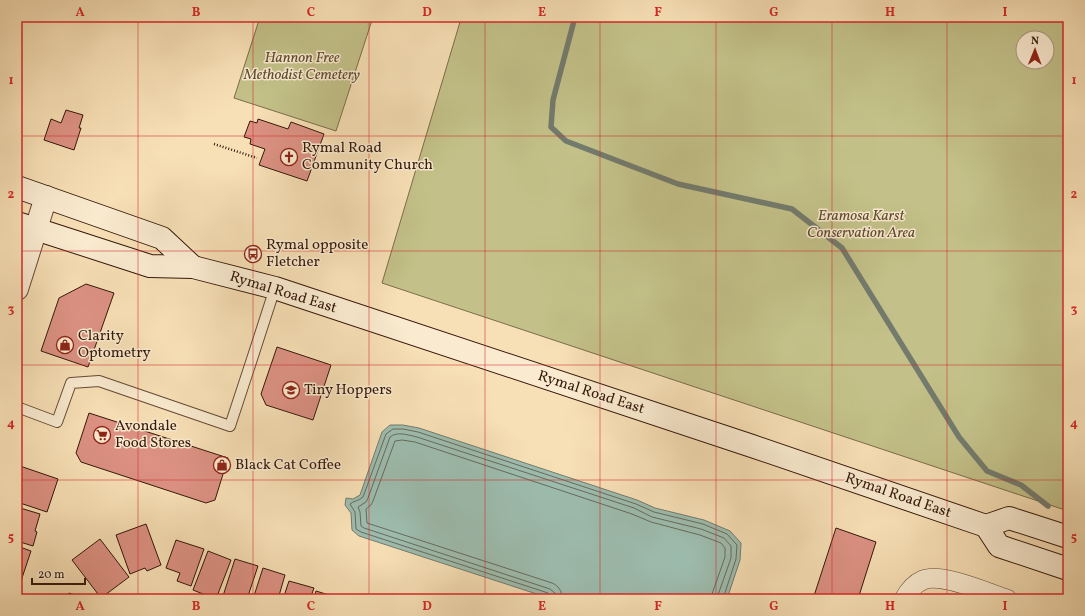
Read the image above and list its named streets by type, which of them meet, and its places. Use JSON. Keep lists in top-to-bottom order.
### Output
{
  "streets": {
    "main road": ["Rymal Road East"]
  },
  "parks": ["Hannon Free Methodist Cemetery", "Eramosa Karst Conservation Area"],
  "places": {
    "church": ["Rymal Road Community Church"],
    "bus stop": ["Rymal opposite Fletcher"],
    "shop": ["Clarity Optometry", "Black Cat Coffee"],
    "school or university": ["Tiny Hoppers"],
    "supermarket": ["Avondale Food Stores"]
  },
  "scale_bar": "20 m",
  "north": "top",
  "grid": {
    "columns": [
      "A",
      "B",
      "C",
      "D",
      "E",
      "F",
      "G",
      "H",
      "I"
    ],
    "rows": [
      "1",
      "2",
      "3",
      "4",
      "5"
    ]
  }
}
